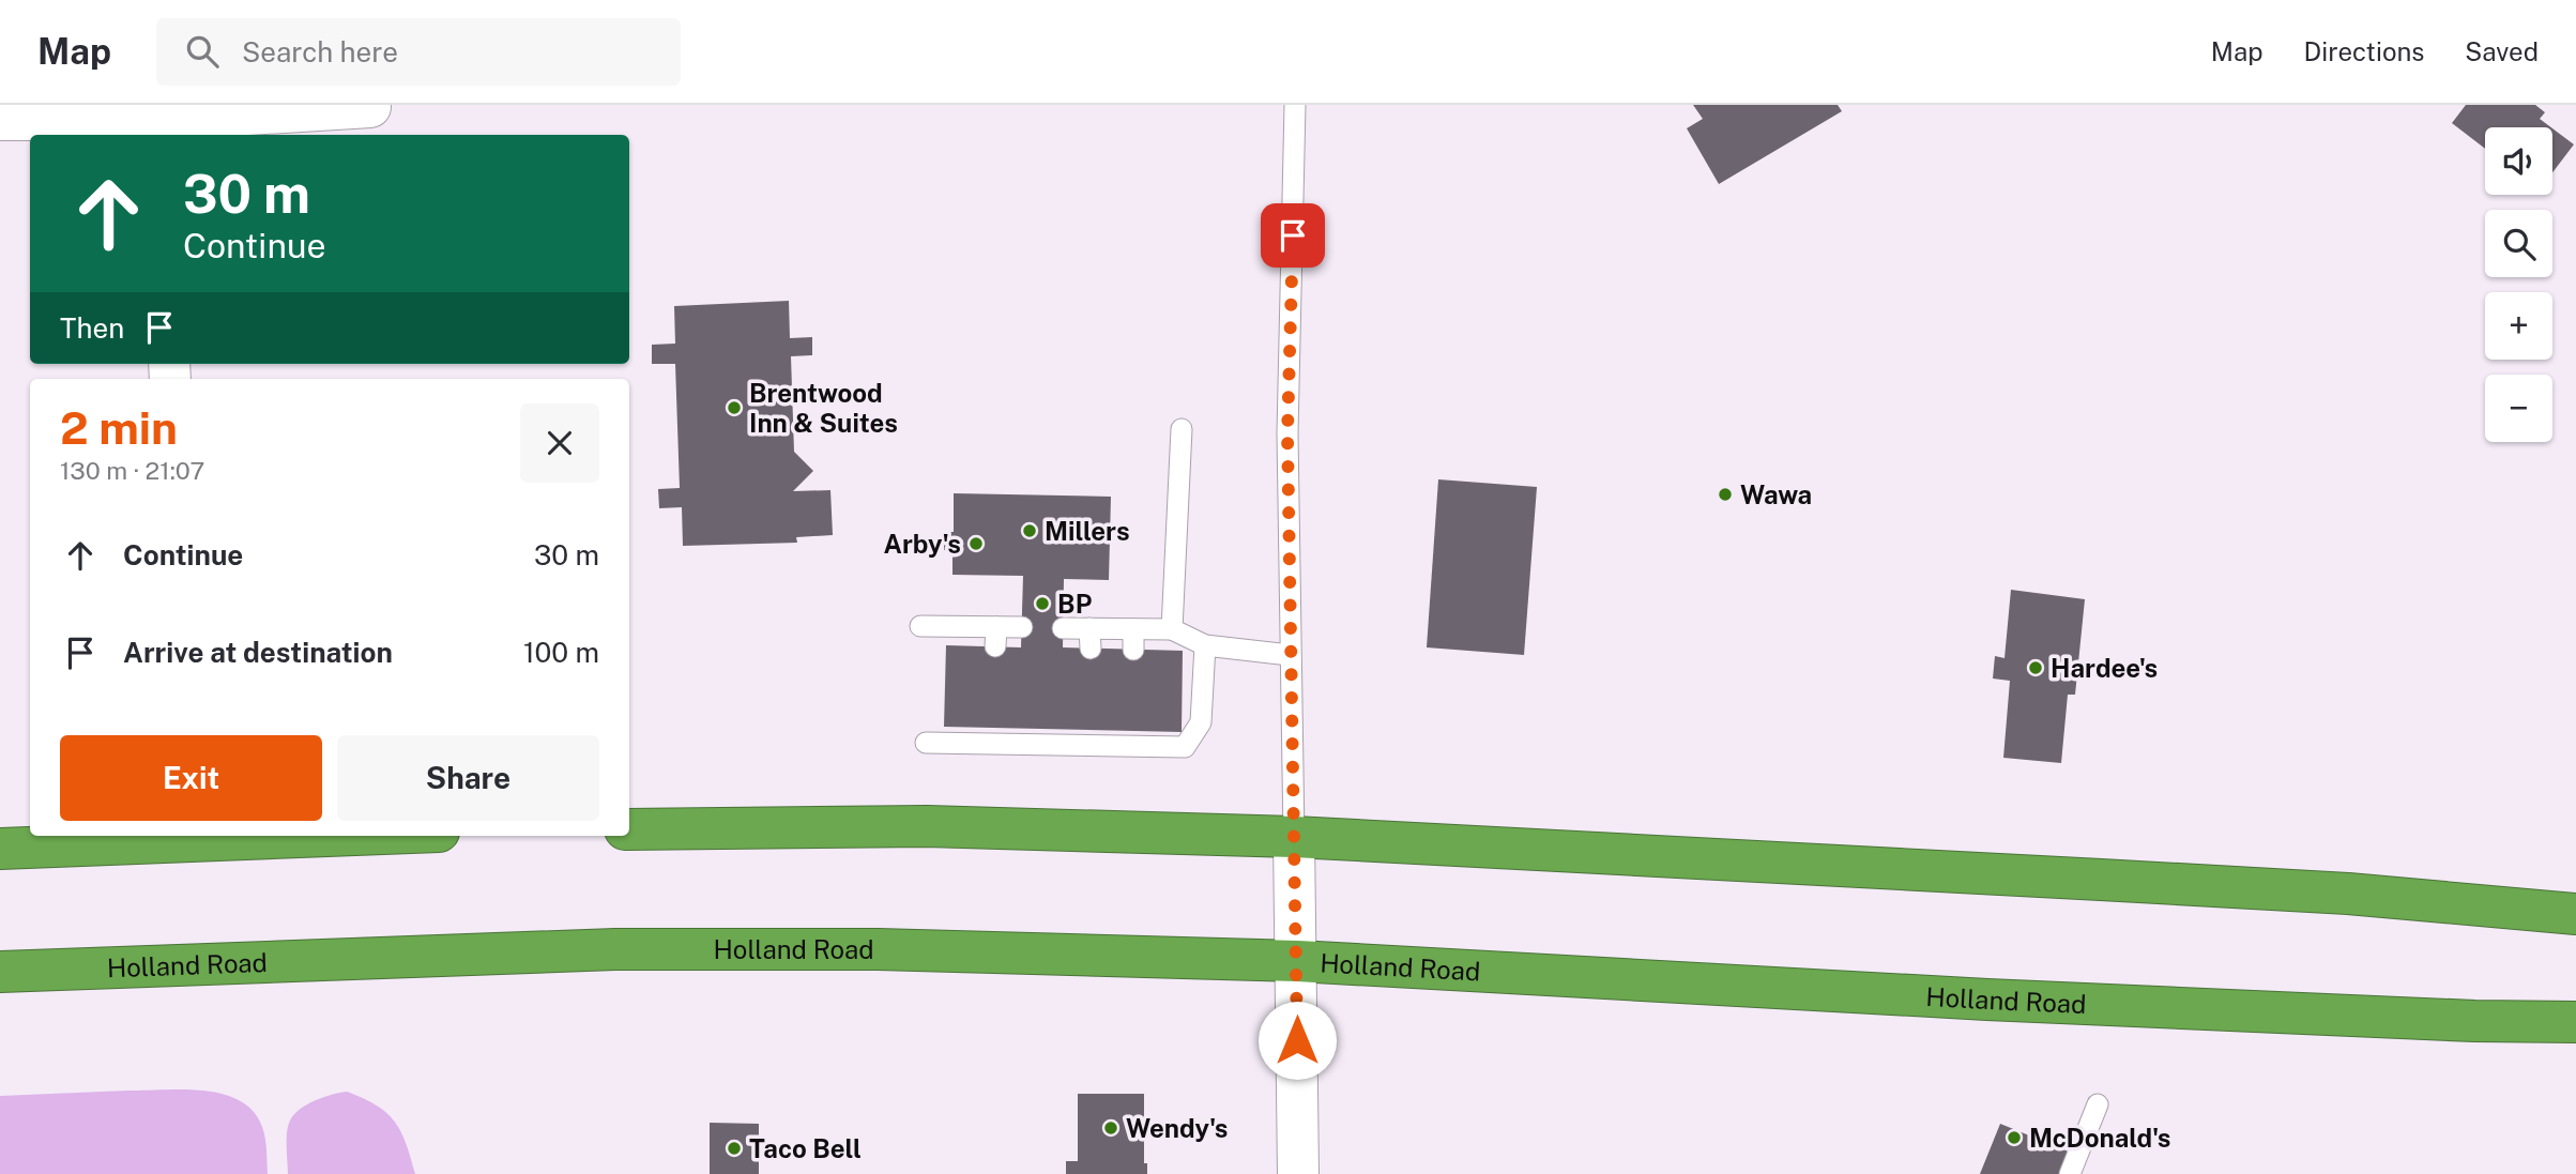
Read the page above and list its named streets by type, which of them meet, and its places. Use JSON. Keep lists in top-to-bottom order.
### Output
{
  "streets": {
    "highway": ["Holland Road"]
  },
  "places": [
    "Brentwood Inn & Suites",
    "Wawa",
    "Millers",
    "Arby's",
    "BP",
    "Hardee's",
    "Wendy's",
    "McDonald's",
    "Taco Bell"
  ],
  "page": {
    "header": "Map",
    "search": "Search here",
    "nav": ["Map", "Directions", "Saved"],
    "map_buttons": ["+", "−"],
    "turn": ["30 m", "Continue"],
    "then": "Then",
    "heading": ["2 min", "130 m · 21:07"],
    "list": [
      {
        "name": "Continue",
        "value": "30 m"
      },
      {
        "name": "Arrive at destination",
        "value": "100 m"
      }
    ],
    "buttons": ["Exit", "Share"]
  }
}
